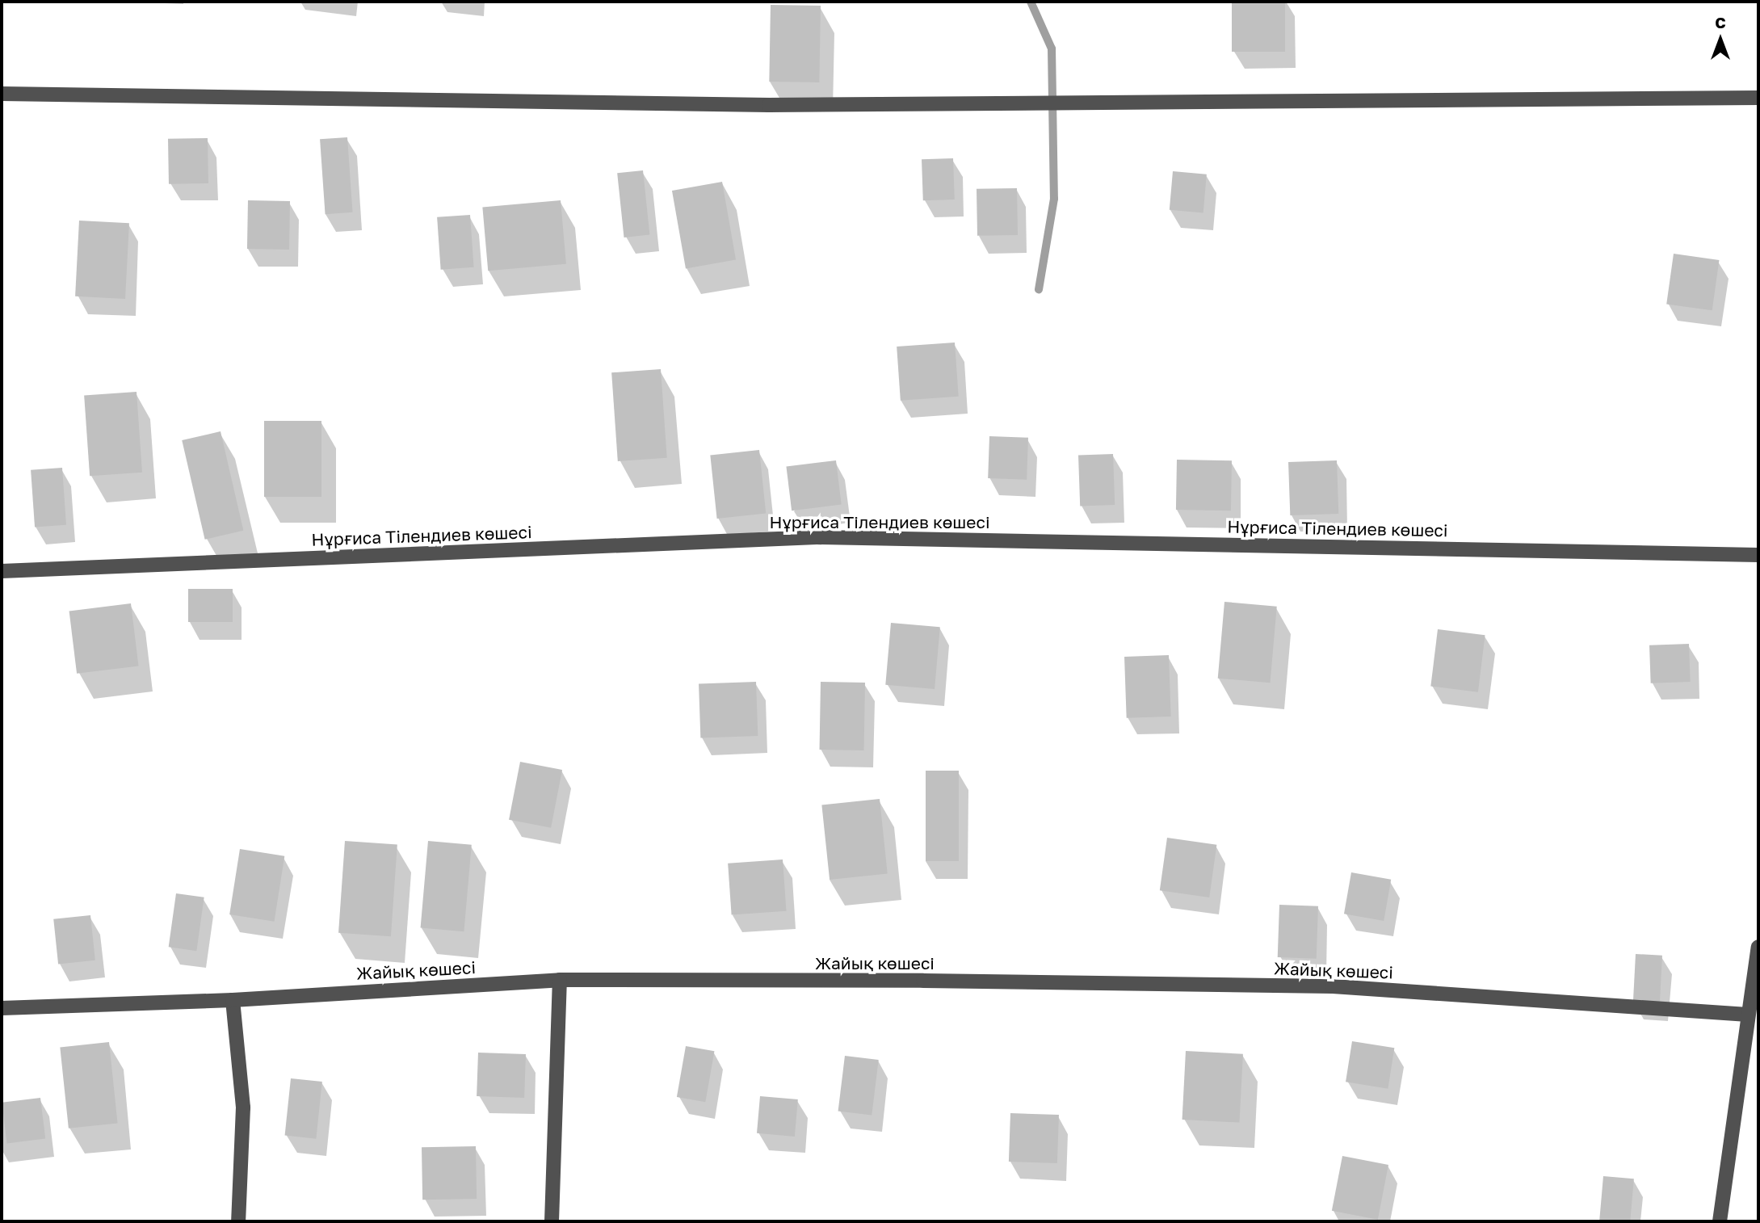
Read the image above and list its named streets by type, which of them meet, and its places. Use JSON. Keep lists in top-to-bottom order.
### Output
{
  "streets": {
    "street": ["Нұрғиса Тілендиев көшесі", "Жайық көшесі"]
  },
  "north": "top"
}
